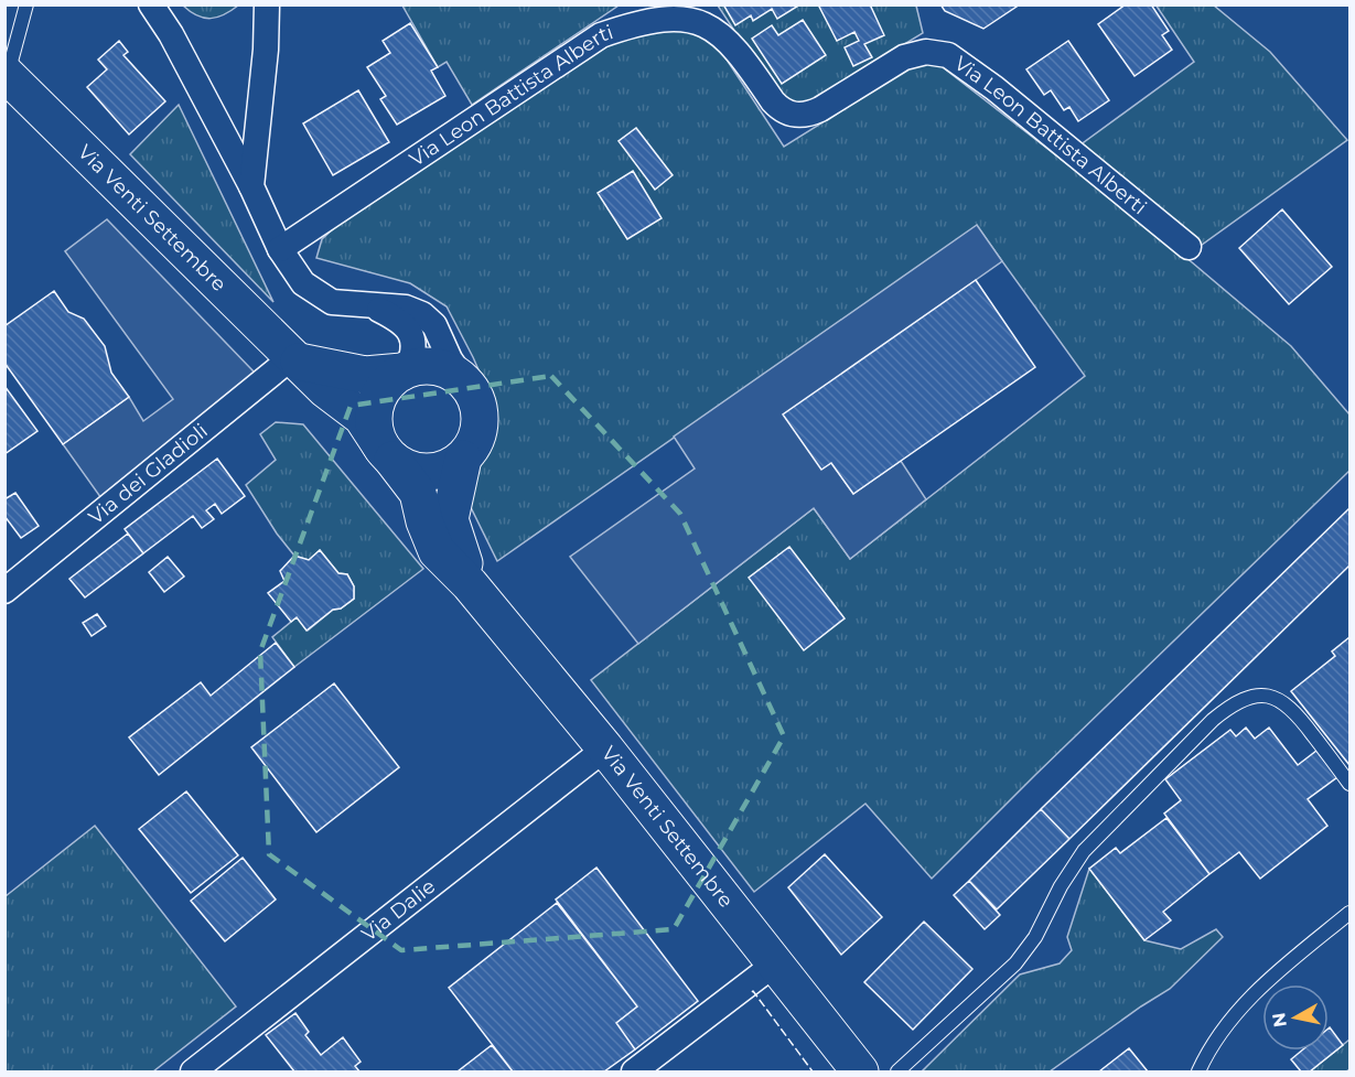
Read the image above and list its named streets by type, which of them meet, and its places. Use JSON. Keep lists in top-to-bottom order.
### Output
{
  "streets": {
    "main road": ["Via Venti Settembre"],
    "street": ["Via Leon Battista Alberti", "Via dei Gladioli", "Via Dalie"]
  },
  "crossings": [
    ["Via Venti Settembre", "Via dei Gladioli"],
    ["Via Venti Settembre", "Via Dalie"]
  ],
  "north": "left"
}
